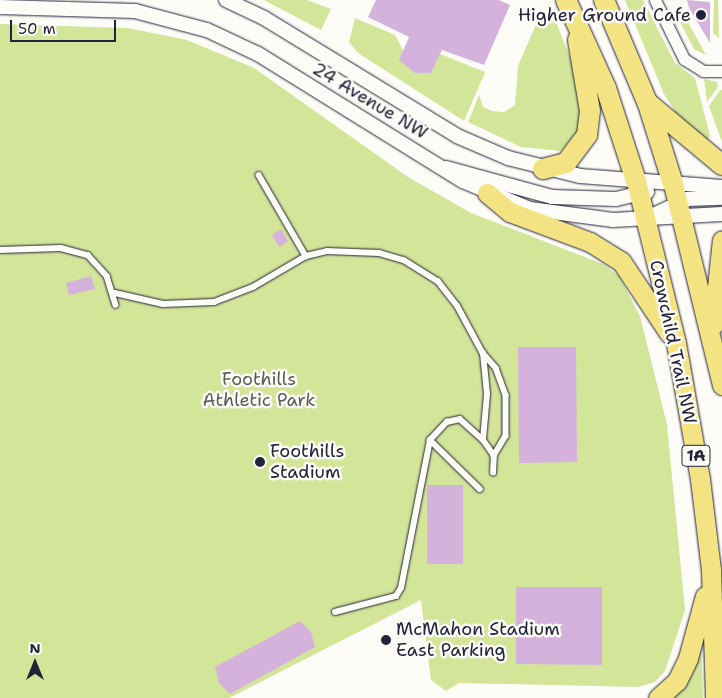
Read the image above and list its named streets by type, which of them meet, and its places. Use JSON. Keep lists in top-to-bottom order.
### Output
{
  "streets": {
    "highway": ["Crowchild Trail NW", "1A"],
    "street": ["24 Avenue NW"]
  },
  "crossings": [
    ["24 Avenue NW", "Crowchild Trail NW"]
  ],
  "parks": ["Foothills Athletic Park"],
  "places": ["Higher Ground Cafe", "Foothills Stadium", "McMahon Stadium East Parking"],
  "scale_bar": "50 m",
  "north": "top"
}
